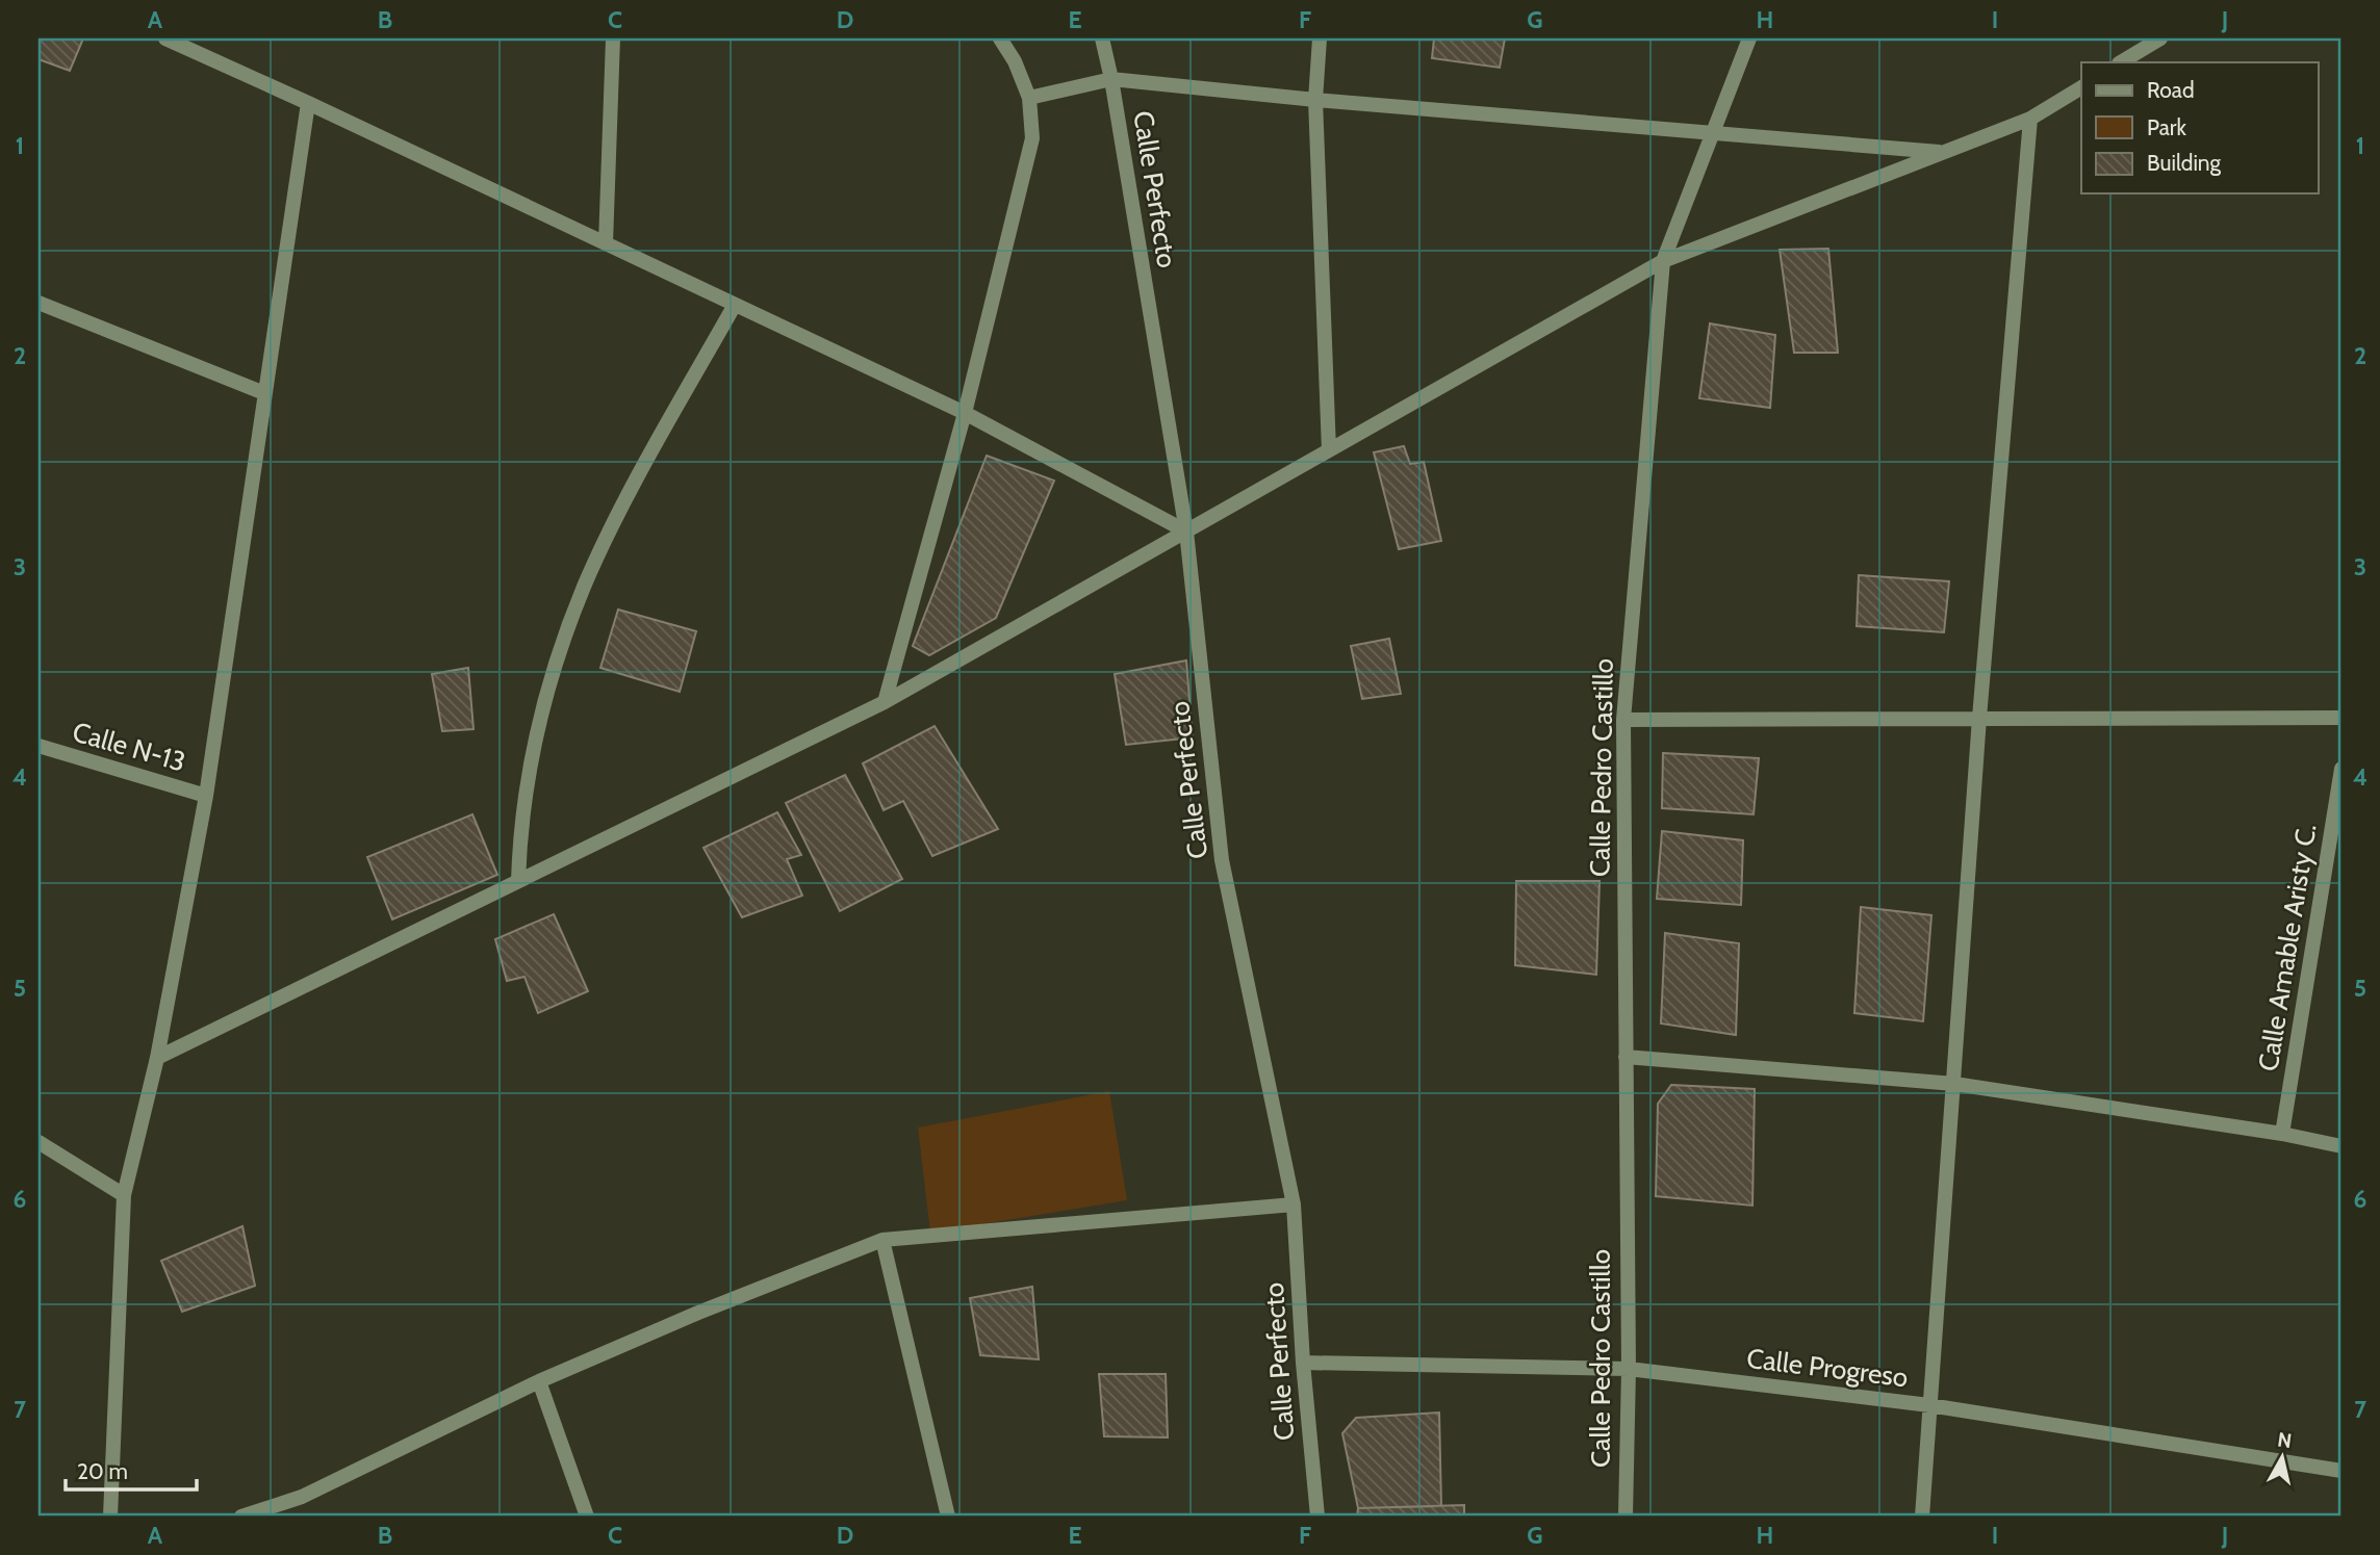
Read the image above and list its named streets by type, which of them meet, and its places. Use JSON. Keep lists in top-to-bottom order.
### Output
{
  "streets": {
    "street": [
      "Calle Perfecto",
      "Calle N-13",
      "Calle Pedro Castillo",
      "Calle Amable Aristy C.",
      "Calle Progreso"
    ]
  },
  "crossings": [
    ["Calle Perfecto", "Calle Progreso"],
    ["Calle Pedro Castillo", "Calle Progreso"]
  ],
  "legend": ["Road", "Park", "Building"],
  "scale_bar": "20 m",
  "north": "top",
  "grid": {
    "columns": [
      "A",
      "B",
      "C",
      "D",
      "E",
      "F",
      "G",
      "H",
      "I",
      "J"
    ],
    "rows": [
      "1",
      "2",
      "3",
      "4",
      "5",
      "6",
      "7"
    ]
  }
}
